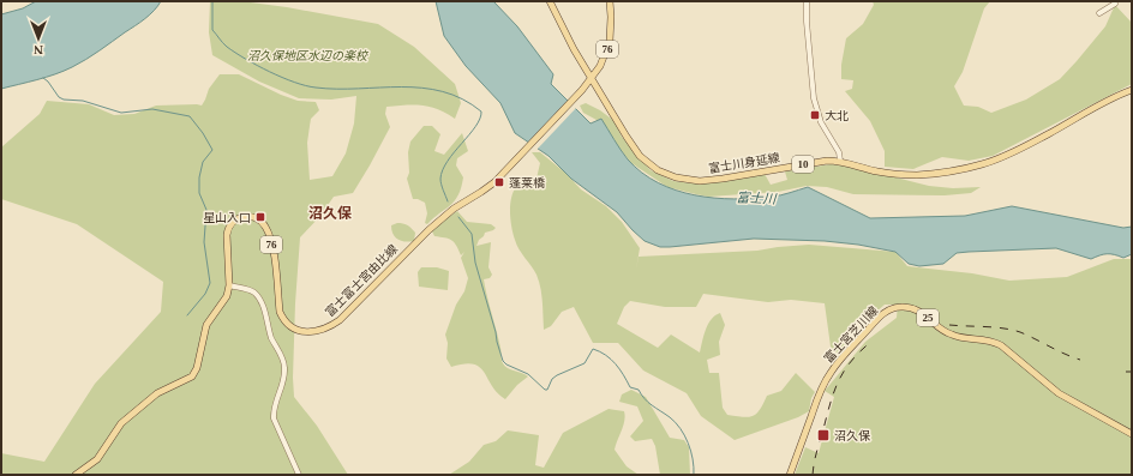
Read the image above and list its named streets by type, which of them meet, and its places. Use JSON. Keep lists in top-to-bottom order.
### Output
{
  "streets": {
    "main road": [
      "76",
      "富士川身延線",
      "10",
      "富士富士宮由比線",
      "25",
      "富士宮芝川線"
    ]
  },
  "crossings": [
    ["富士川身延線", "富士富士宮由比線"]
  ],
  "districts": ["沼久保"],
  "water": ["富士川"],
  "parks": ["沼久保地区水辺の楽校"],
  "places": {
    "transit": [
      "大北",
      "蓬莱橋",
      "星山入口",
      "沼久保"
    ]
  },
  "north": "bottom"
}
